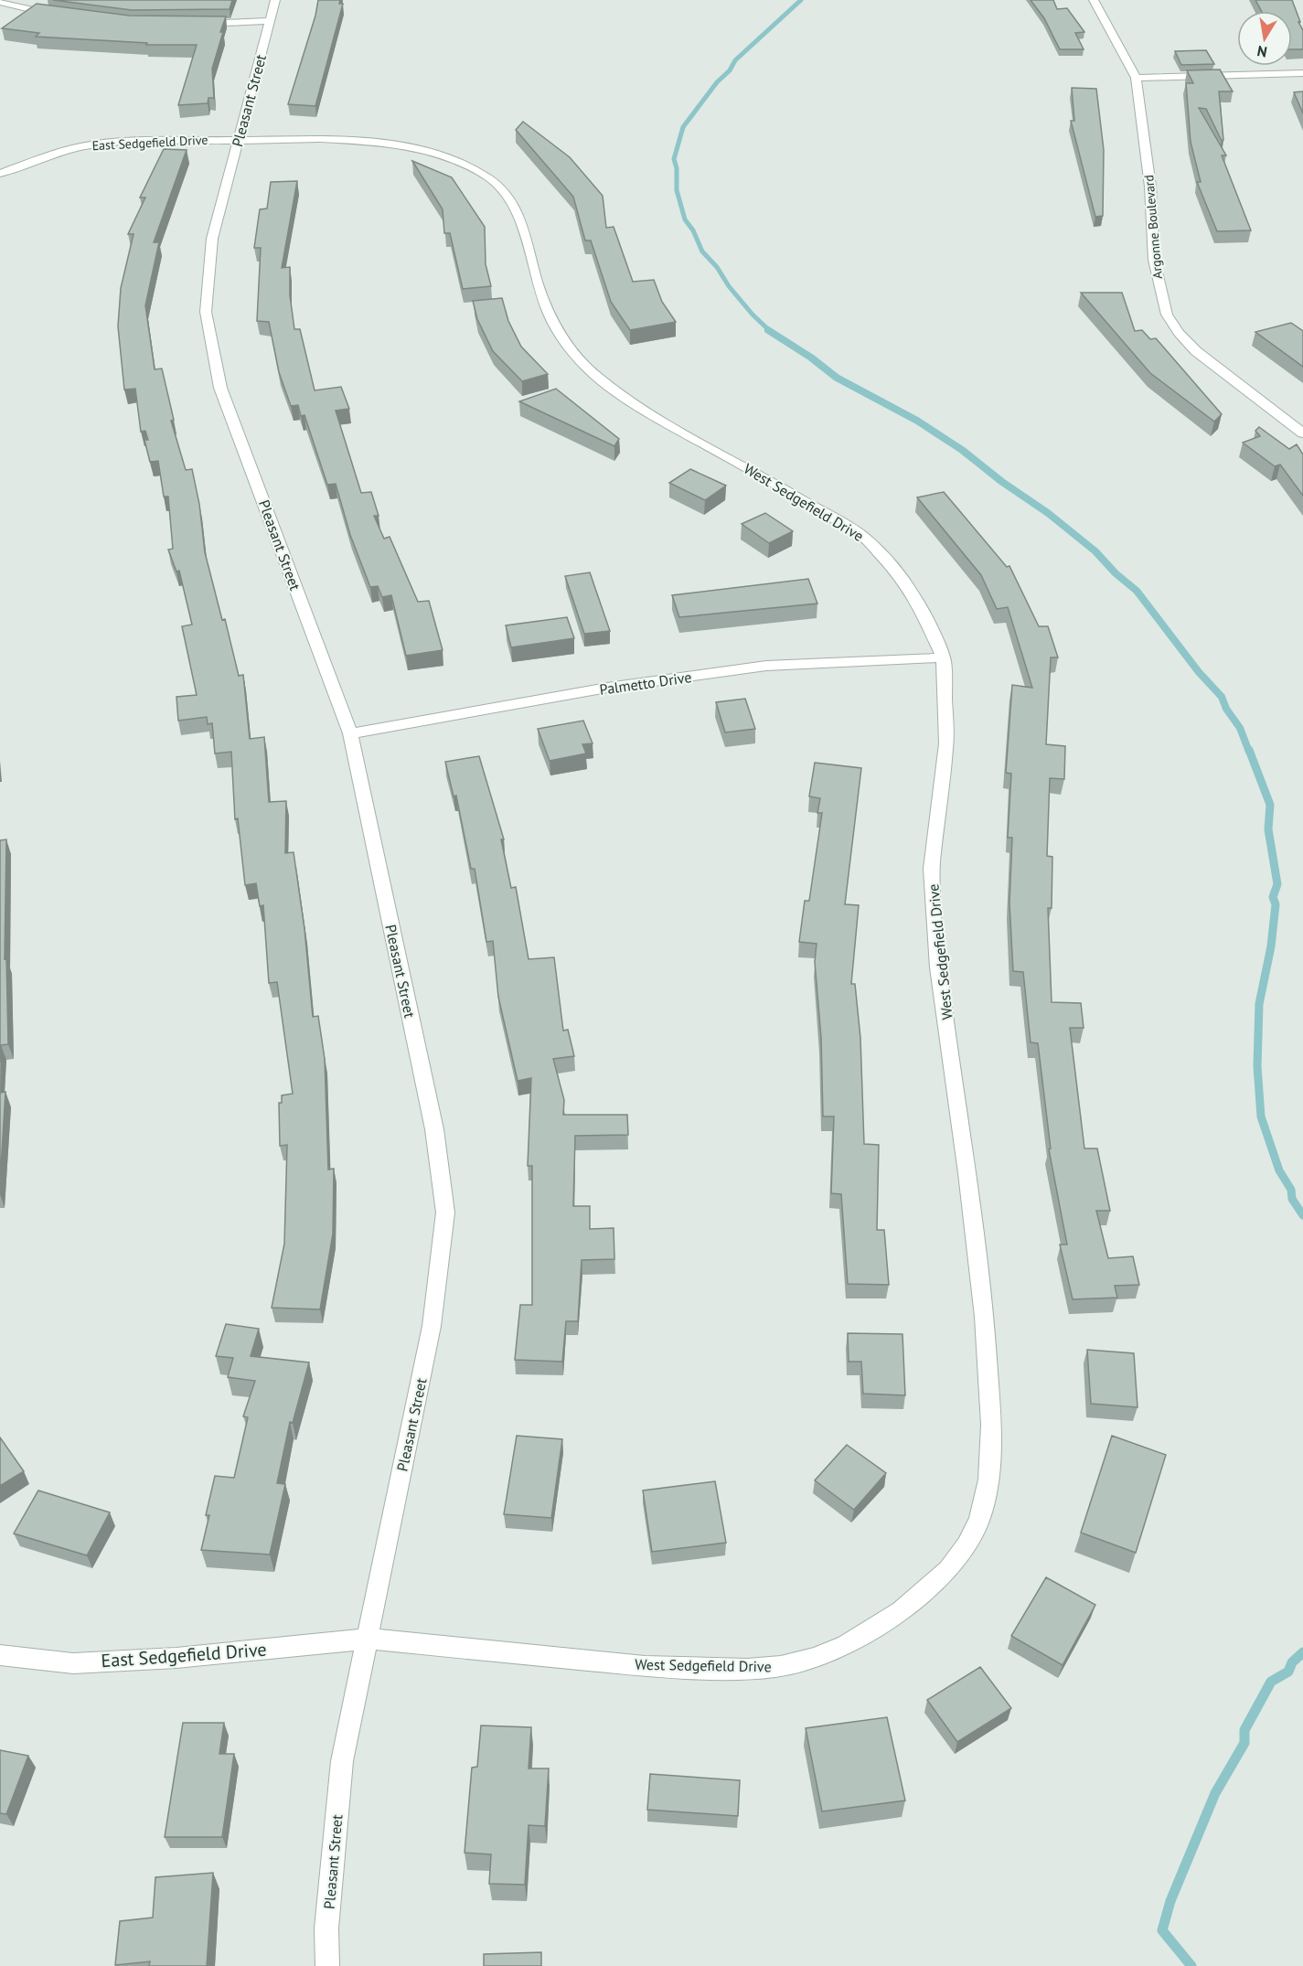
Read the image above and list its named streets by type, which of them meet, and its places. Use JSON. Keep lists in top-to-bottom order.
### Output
{
  "streets": {
    "street": [
      "Pleasant Street",
      "East Sedgefield Drive",
      "Argonne Boulevard",
      "West Sedgefield Drive",
      "Palmetto Drive"
    ]
  },
  "crossings": [
    ["Pleasant Street", "East Sedgefield Drive"],
    ["Pleasant Street", "West Sedgefield Drive"],
    ["Pleasant Street", "Palmetto Drive"],
    ["East Sedgefield Drive", "West Sedgefield Drive"],
    ["West Sedgefield Drive", "Palmetto Drive"]
  ],
  "north": "bottom"
}
